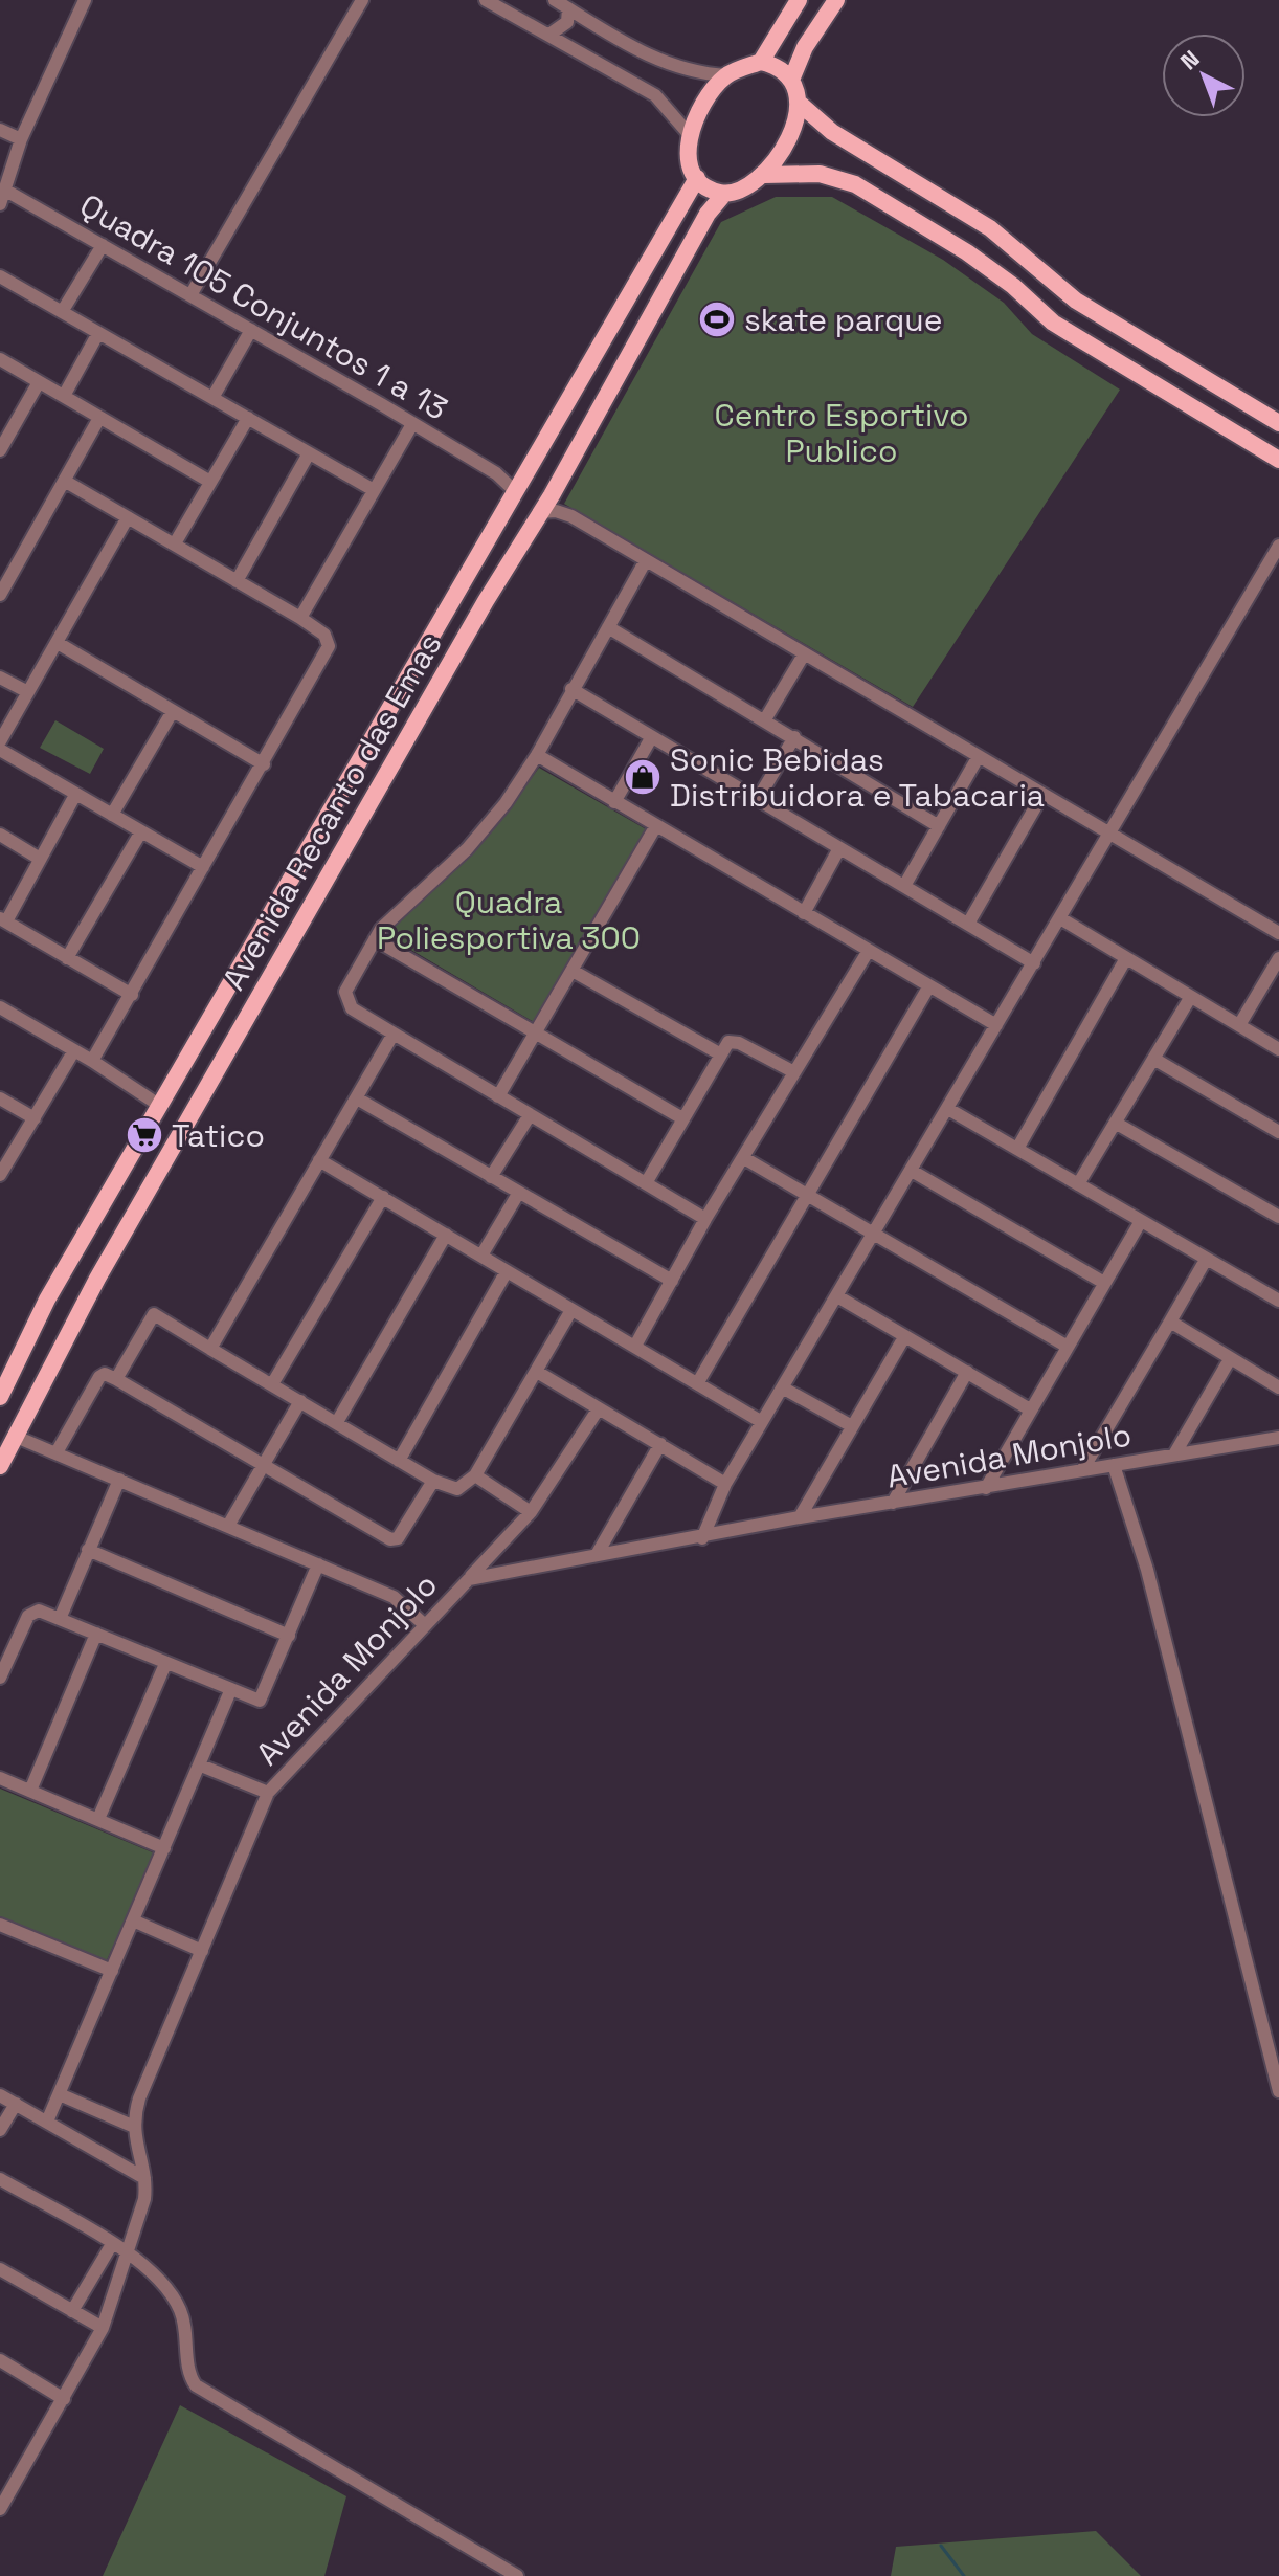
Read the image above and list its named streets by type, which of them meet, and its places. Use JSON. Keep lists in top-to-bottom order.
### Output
{
  "streets": {
    "main road": ["Avenida Recanto das Emas"],
    "street": ["Quadra 105 Conjuntos 1 a 13", "Avenida Monjolo"]
  },
  "crossings": [
    ["Quadra 105 Conjuntos 1 a 13", "Avenida Recanto das Emas"]
  ],
  "parks": ["Centro Esportivo Publico", "Quadra Poliesportiva 300"],
  "places": {
    "sports": ["skate parque"],
    "shop": ["Sonic Bebidas Distribuidora e Tabacaria"],
    "supermarket": ["Tatico"]
  },
  "north": "top left"
}
